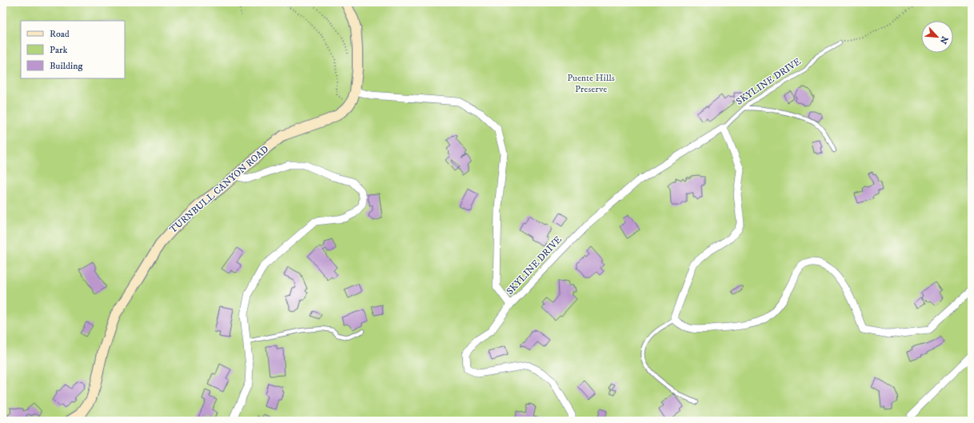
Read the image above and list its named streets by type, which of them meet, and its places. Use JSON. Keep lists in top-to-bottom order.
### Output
{
  "streets": {
    "street": ["SKYLINE DRIVE", "TURNBULL CANYON ROAD"]
  },
  "crossings": [
    ["SKYLINE DRIVE", "TURNBULL CANYON ROAD"]
  ],
  "parks": ["Puente Hills Preserve"],
  "legend": ["Road", "Park", "Building"],
  "north": "bottom right"
}
